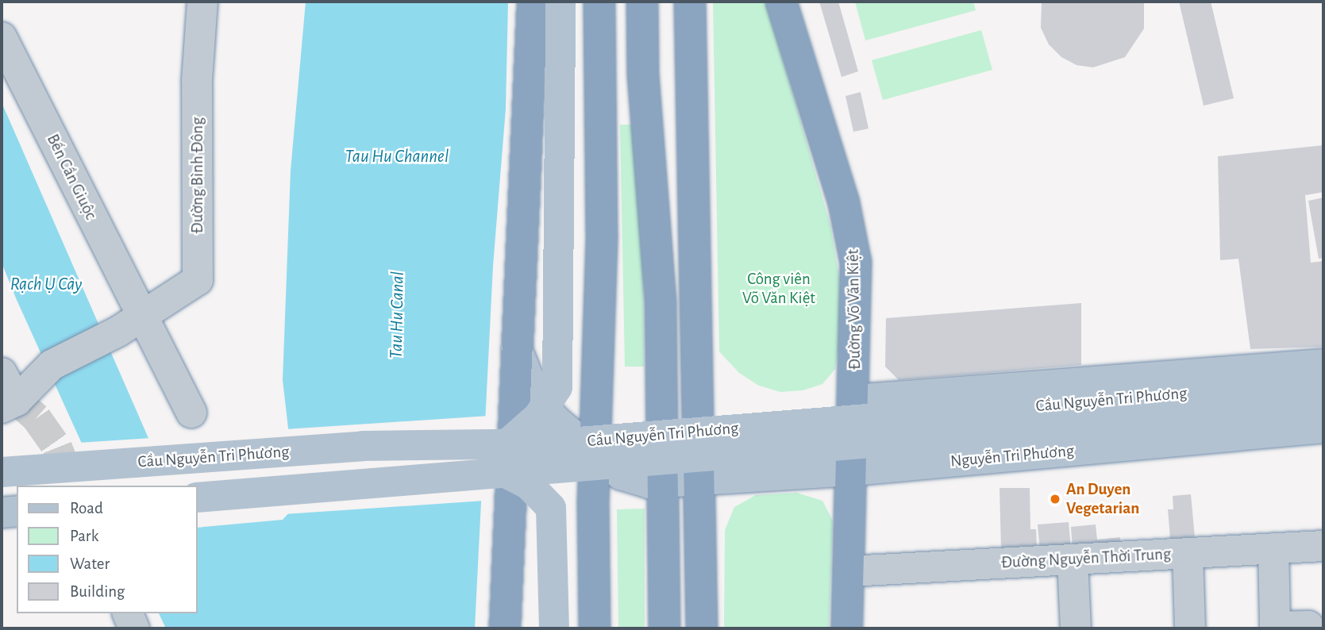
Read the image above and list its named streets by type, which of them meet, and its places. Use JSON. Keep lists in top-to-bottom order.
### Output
{
  "streets": {
    "highway": ["Đường Võ Văn Kiệt"],
    "main road": ["Cầu Nguyễn Tri Phương", "Nguyễn Tri Phương"],
    "street": ["Đường Bình Đông", "Bến Cần Giuộc", "Đường Nguyễn Thời Trung"]
  },
  "crossings": [
    ["Đường Bình Đông", "Bến Cần Giuộc"],
    ["Đường Võ Văn Kiệt", "Nguyễn Tri Phương"],
    ["Đường Võ Văn Kiệt", "Đường Nguyễn Thời Trung"]
  ],
  "water": ["Tau Hu Channel", "Rạch Ụ Cây", "Tau Hu Canal"],
  "parks": ["Công viên Võ Văn Kiệt"],
  "places": ["An Duyen Vegetarian"],
  "legend": [
    "Road",
    "Park",
    "Water",
    "Building"
  ]
}
